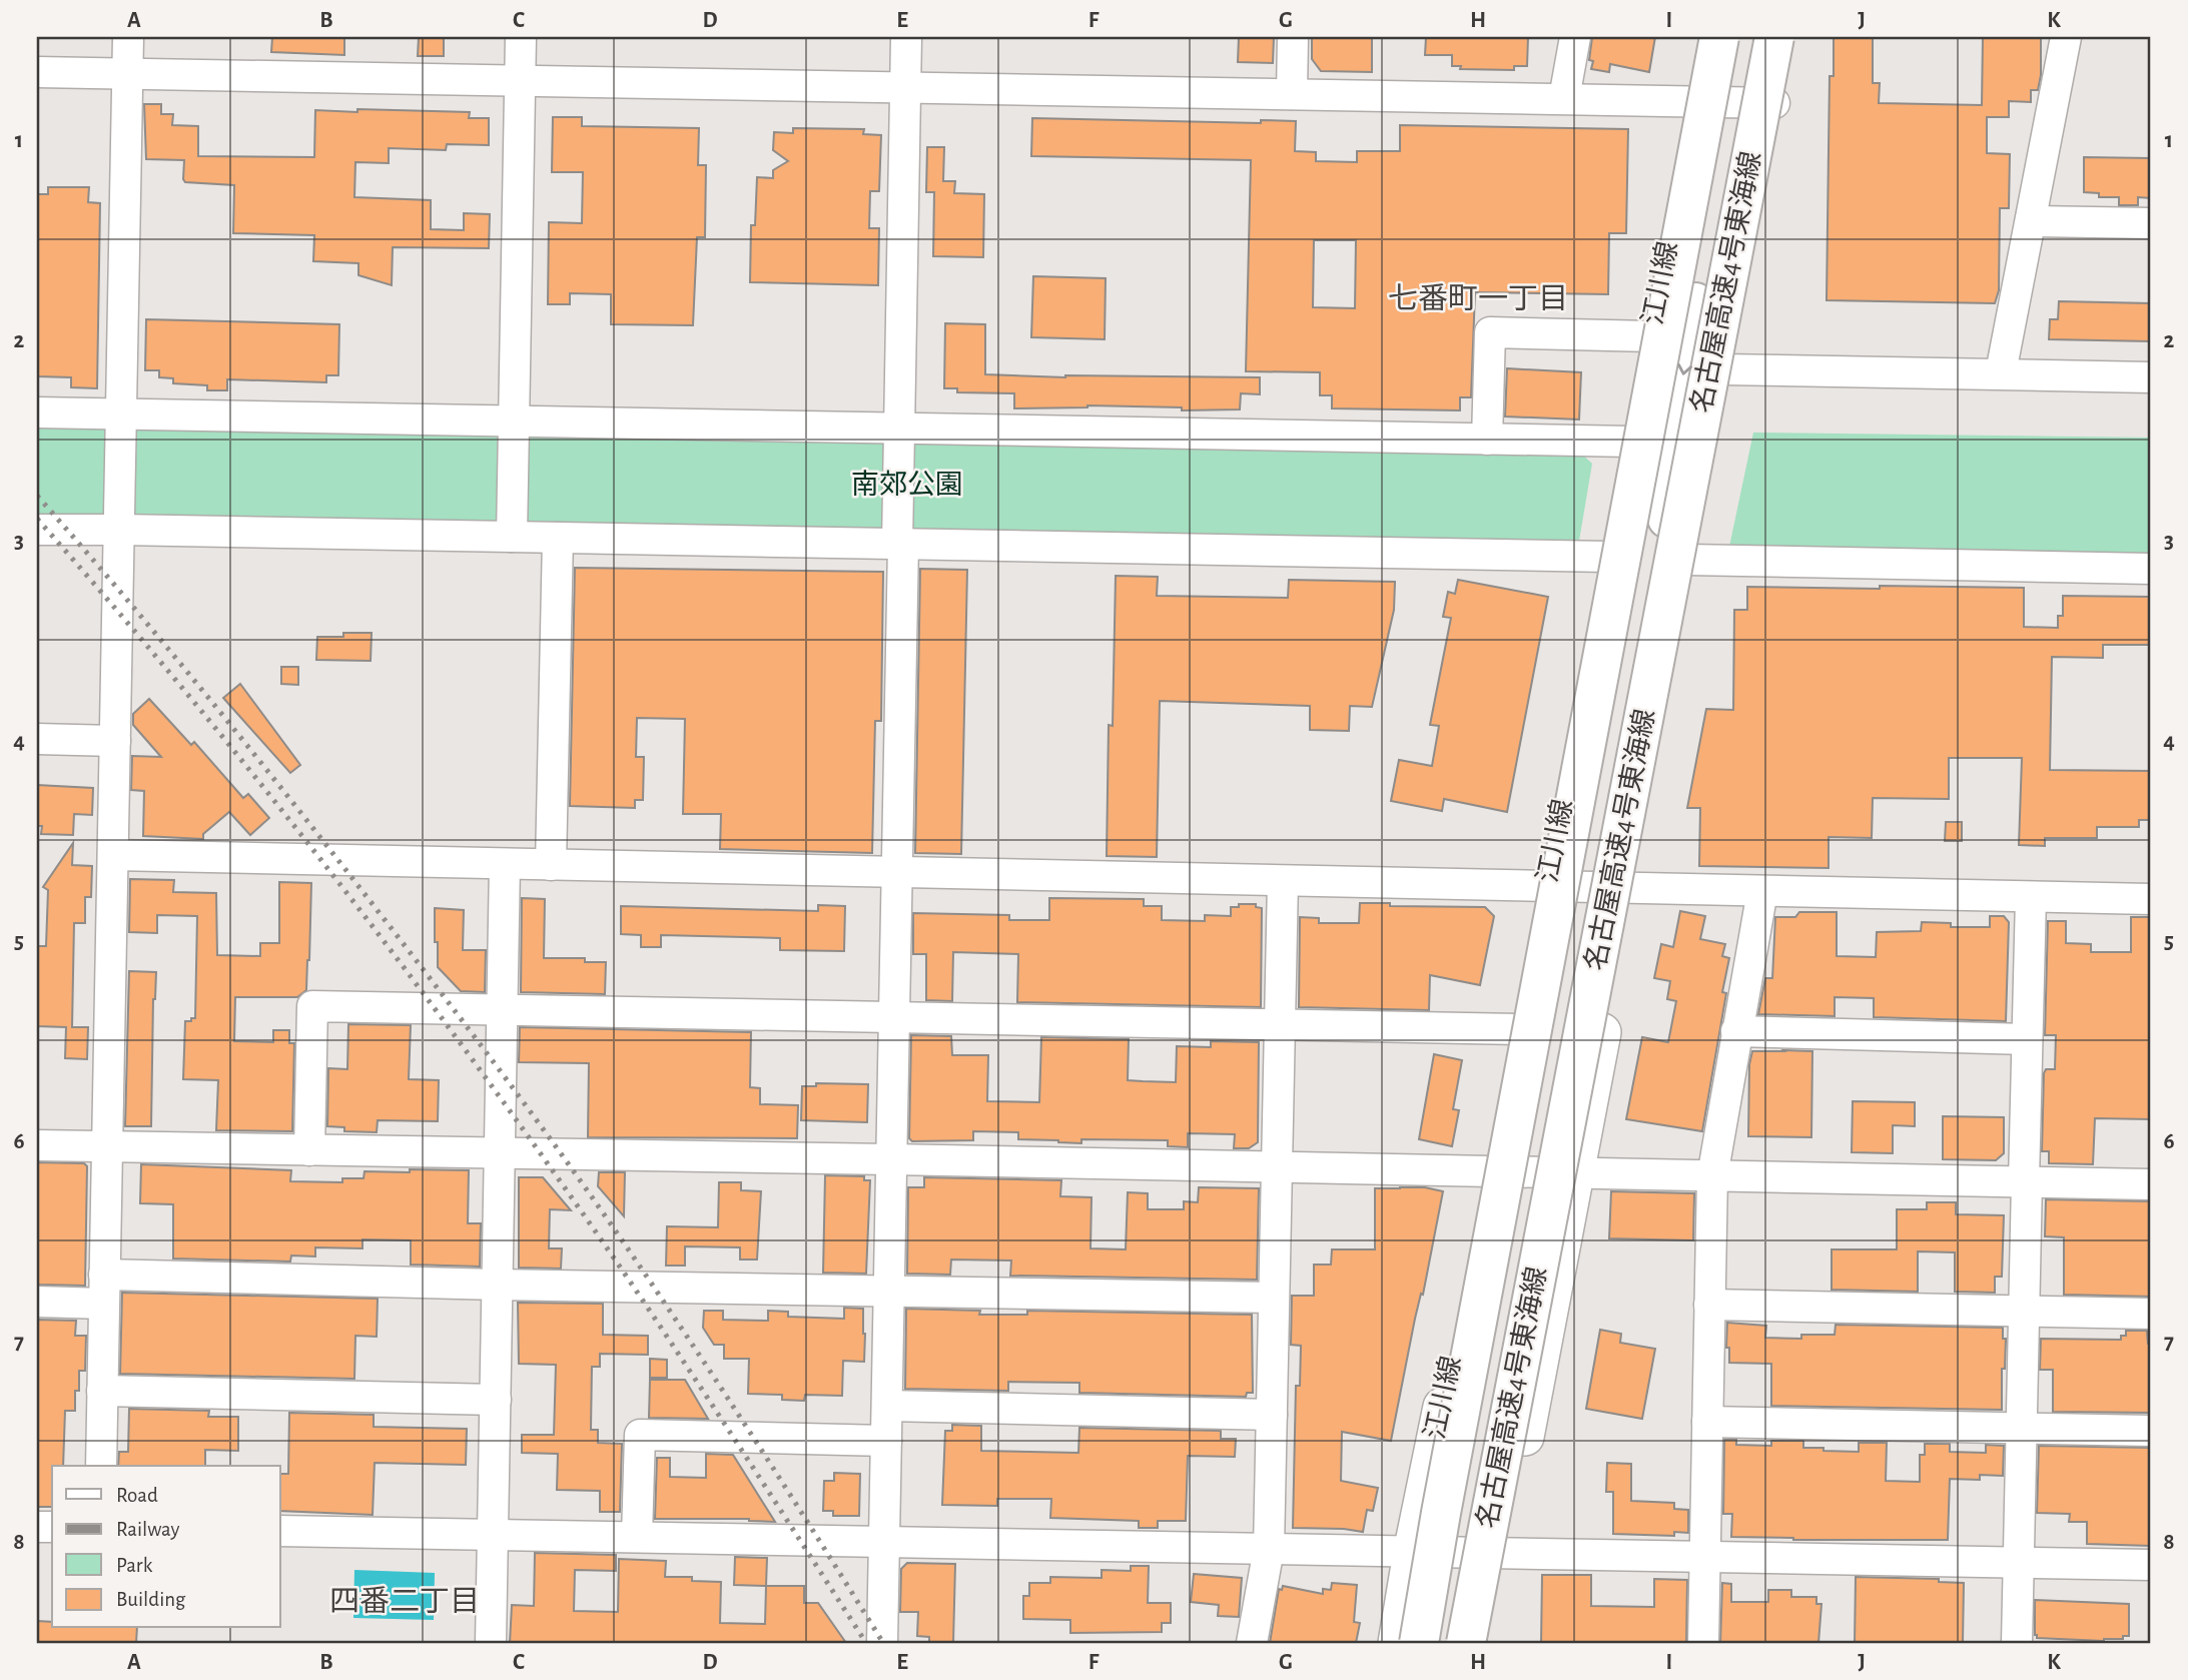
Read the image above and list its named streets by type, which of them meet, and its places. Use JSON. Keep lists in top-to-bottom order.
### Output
{
  "streets": {
    "highway": ["名古屋高速4号東海線"],
    "main road": ["江川線"]
  },
  "crossings": [
    ["名古屋高速4号東海線", "江川線"]
  ],
  "districts": ["七番町一丁目", "四番二丁目"],
  "parks": ["南郊公園"],
  "legend": [
    "Road",
    "Railway",
    "Park",
    "Building"
  ],
  "grid": {
    "columns": [
      "A",
      "B",
      "C",
      "D",
      "E",
      "F",
      "G",
      "H",
      "I",
      "J",
      "K"
    ],
    "rows": [
      "1",
      "2",
      "3",
      "4",
      "5",
      "6",
      "7",
      "8"
    ]
  }
}
